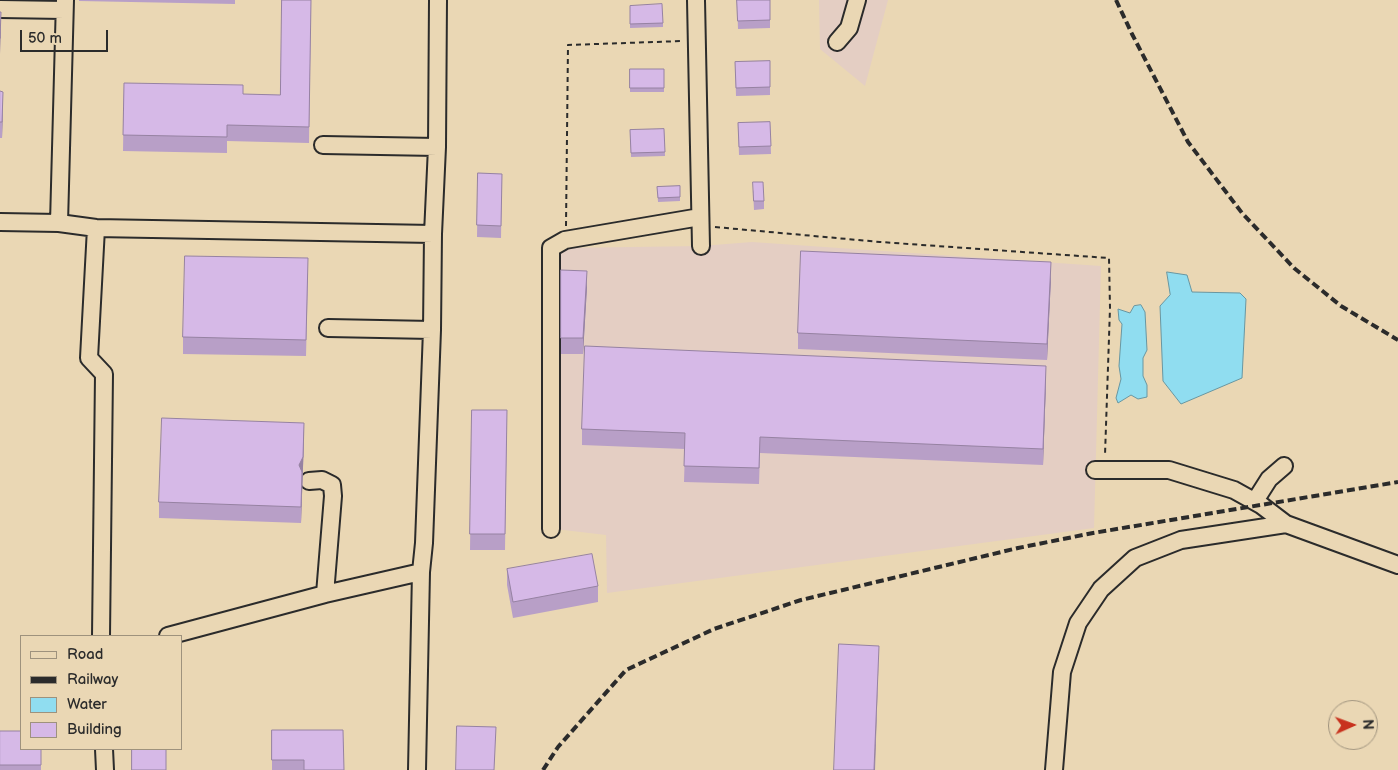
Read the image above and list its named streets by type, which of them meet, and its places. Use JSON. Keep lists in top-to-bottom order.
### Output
{
  "legend": [
    "Road",
    "Railway",
    "Water",
    "Building"
  ],
  "scale_bar": "50 m",
  "north": "right"
}
